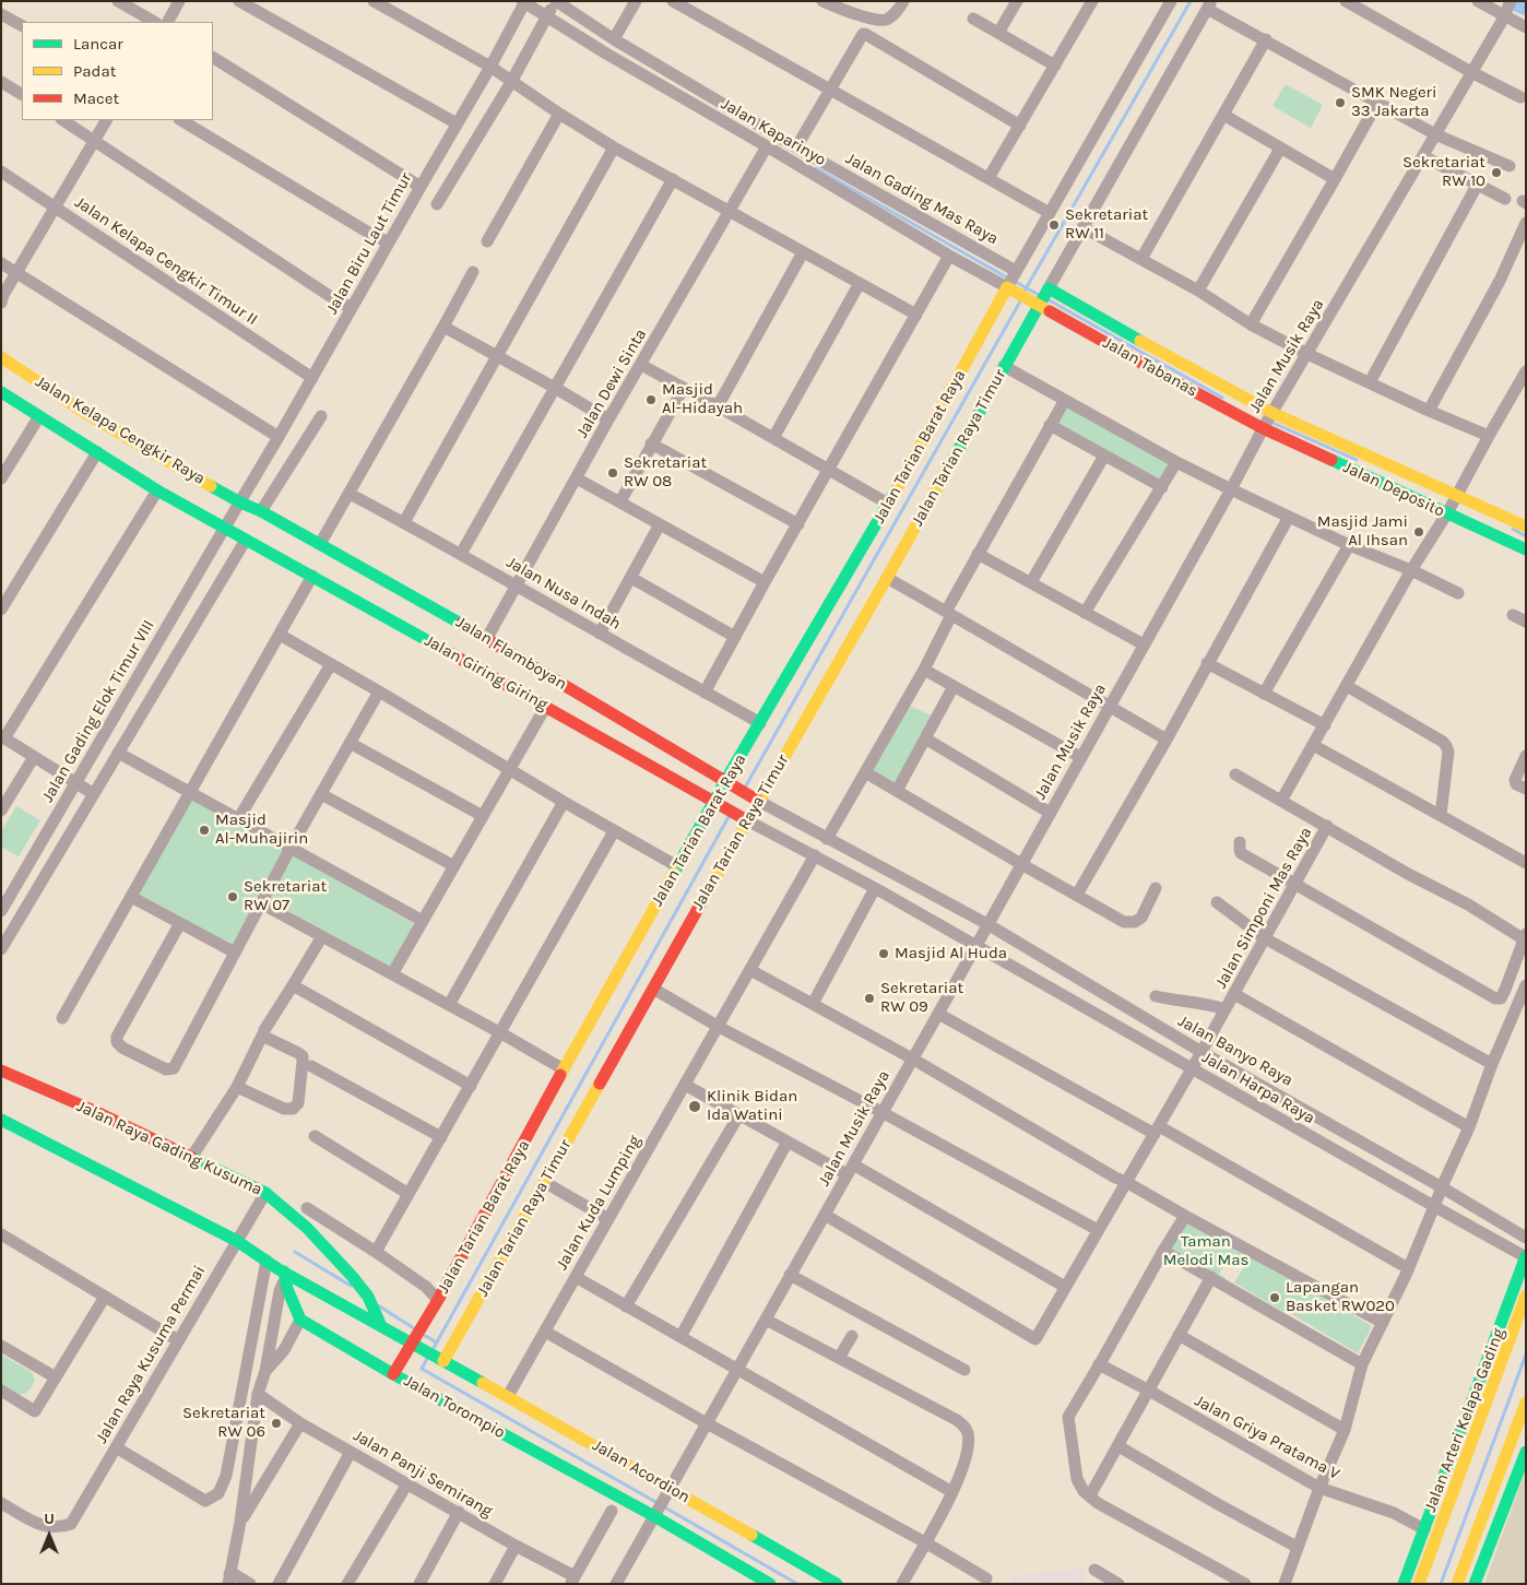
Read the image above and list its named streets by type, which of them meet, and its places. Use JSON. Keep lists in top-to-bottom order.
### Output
{
  "streets": {
    "street": [
      "Jalan Kaparinyo",
      "Jalan Gading Mas Raya",
      "Jalan Biru Laut Timur",
      "Jalan Kelapa Cengkir Timur II",
      "Jalan Musik Raya",
      "Jalan Tabanas",
      "Jalan Dewi Sinta",
      "Jalan Kelapa Cengkir Raya",
      "Jalan Tarian Barat Raya",
      "Jalan Tarian Raya Timur",
      "Jalan Deposito",
      "Jalan Nusa Indah",
      "Jalan Flamboyan",
      "Jalan Giring Giring",
      "Jalan Gading Elok Timur VIII",
      "Jalan Simponi Mas Raya",
      "Jalan Banyo Raya",
      "Jalan Harpa Raya",
      "Jalan Raya Gading Kusuma",
      "Jalan Kuda Lumping",
      "Jalan Raya Kusuma Permai",
      "Jalan Torompio",
      "Jalan Arteri Kelapa Gading",
      "Jalan Griya Pratama V",
      "Jalan Acordion",
      "Jalan Panji Semirang"
    ]
  },
  "crossings": [
    ["Jalan Kaparinyo", "Jalan Biru Laut Timur"],
    ["Jalan Kaparinyo", "Jalan Tabanas"],
    ["Jalan Kaparinyo", "Jalan Dewi Sinta"],
    ["Jalan Kaparinyo", "Jalan Tarian Barat Raya"],
    ["Jalan Biru Laut Timur", "Jalan Kelapa Cengkir Timur II"],
    ["Jalan Biru Laut Timur", "Jalan Kelapa Cengkir Raya"],
    ["Jalan Biru Laut Timur", "Jalan Flamboyan"],
    ["Jalan Biru Laut Timur", "Jalan Gading Elok Timur VIII"],
    ["Jalan Musik Raya", "Jalan Tabanas"],
    ["Jalan Musik Raya", "Jalan Deposito"],
    ["Jalan Musik Raya", "Jalan Simponi Mas Raya"],
    ["Jalan Musik Raya", "Jalan Banyo Raya"],
    ["Jalan Musik Raya", "Jalan Harpa Raya"],
    ["Jalan Musik Raya", "Jalan Torompio"],
    ["Jalan Musik Raya", "Jalan Acordion"],
    ["Jalan Tabanas", "Jalan Tarian Barat Raya"],
    ["Jalan Tabanas", "Jalan Tarian Raya Timur"],
    ["Jalan Tabanas", "Jalan Deposito"],
    ["Jalan Dewi Sinta", "Jalan Nusa Indah"],
    ["Jalan Dewi Sinta", "Jalan Flamboyan"],
    ["Jalan Kelapa Cengkir Raya", "Jalan Flamboyan"],
    ["Jalan Kelapa Cengkir Raya", "Jalan Giring Giring"],
    ["Jalan Kelapa Cengkir Raya", "Jalan Gading Elok Timur VIII"],
    ["Jalan Tarian Barat Raya", "Jalan Nusa Indah"],
    ["Jalan Tarian Barat Raya", "Jalan Flamboyan"],
    ["Jalan Tarian Barat Raya", "Jalan Giring Giring"],
    ["Jalan Tarian Barat Raya", "Jalan Torompio"],
    ["Jalan Tarian Raya Timur", "Jalan Flamboyan"],
    ["Jalan Tarian Raya Timur", "Jalan Giring Giring"],
    ["Jalan Tarian Raya Timur", "Jalan Banyo Raya"],
    ["Jalan Tarian Raya Timur", "Jalan Acordion"],
    ["Jalan Flamboyan", "Jalan Gading Elok Timur VIII"],
    ["Jalan Flamboyan", "Jalan Banyo Raya"],
    ["Jalan Giring Giring", "Jalan Gading Elok Timur VIII"],
    ["Jalan Simponi Mas Raya", "Jalan Banyo Raya"],
    ["Jalan Simponi Mas Raya", "Jalan Harpa Raya"],
    ["Jalan Banyo Raya", "Jalan Harpa Raya"],
    ["Jalan Harpa Raya", "Jalan Arteri Kelapa Gading"],
    ["Jalan Raya Gading Kusuma", "Jalan Raya Kusuma Permai"],
    ["Jalan Kuda Lumping", "Jalan Acordion"],
    ["Jalan Arteri Kelapa Gading", "Jalan Griya Pratama V"]
  ],
  "parks": ["Taman Melodi Mas"],
  "places": [
    "SMK Negeri 33 Jakarta",
    "Sekretariat RW 10",
    "Sekretariat RW 11",
    "Masjid Al-Hidayah",
    "Sekretariat RW 08",
    "Masjid Jami Al Ihsan",
    "Masjid Al-Muhajirin",
    "Sekretariat RW 07",
    "Masjid Al Huda",
    "Sekretariat RW 09",
    "Klinik Bidan Ida Watini",
    "Lapangan Basket RW020",
    "Sekretariat RW 06"
  ],
  "legend": ["Lancar", "Padat", "Macet"],
  "north": "top"
}
